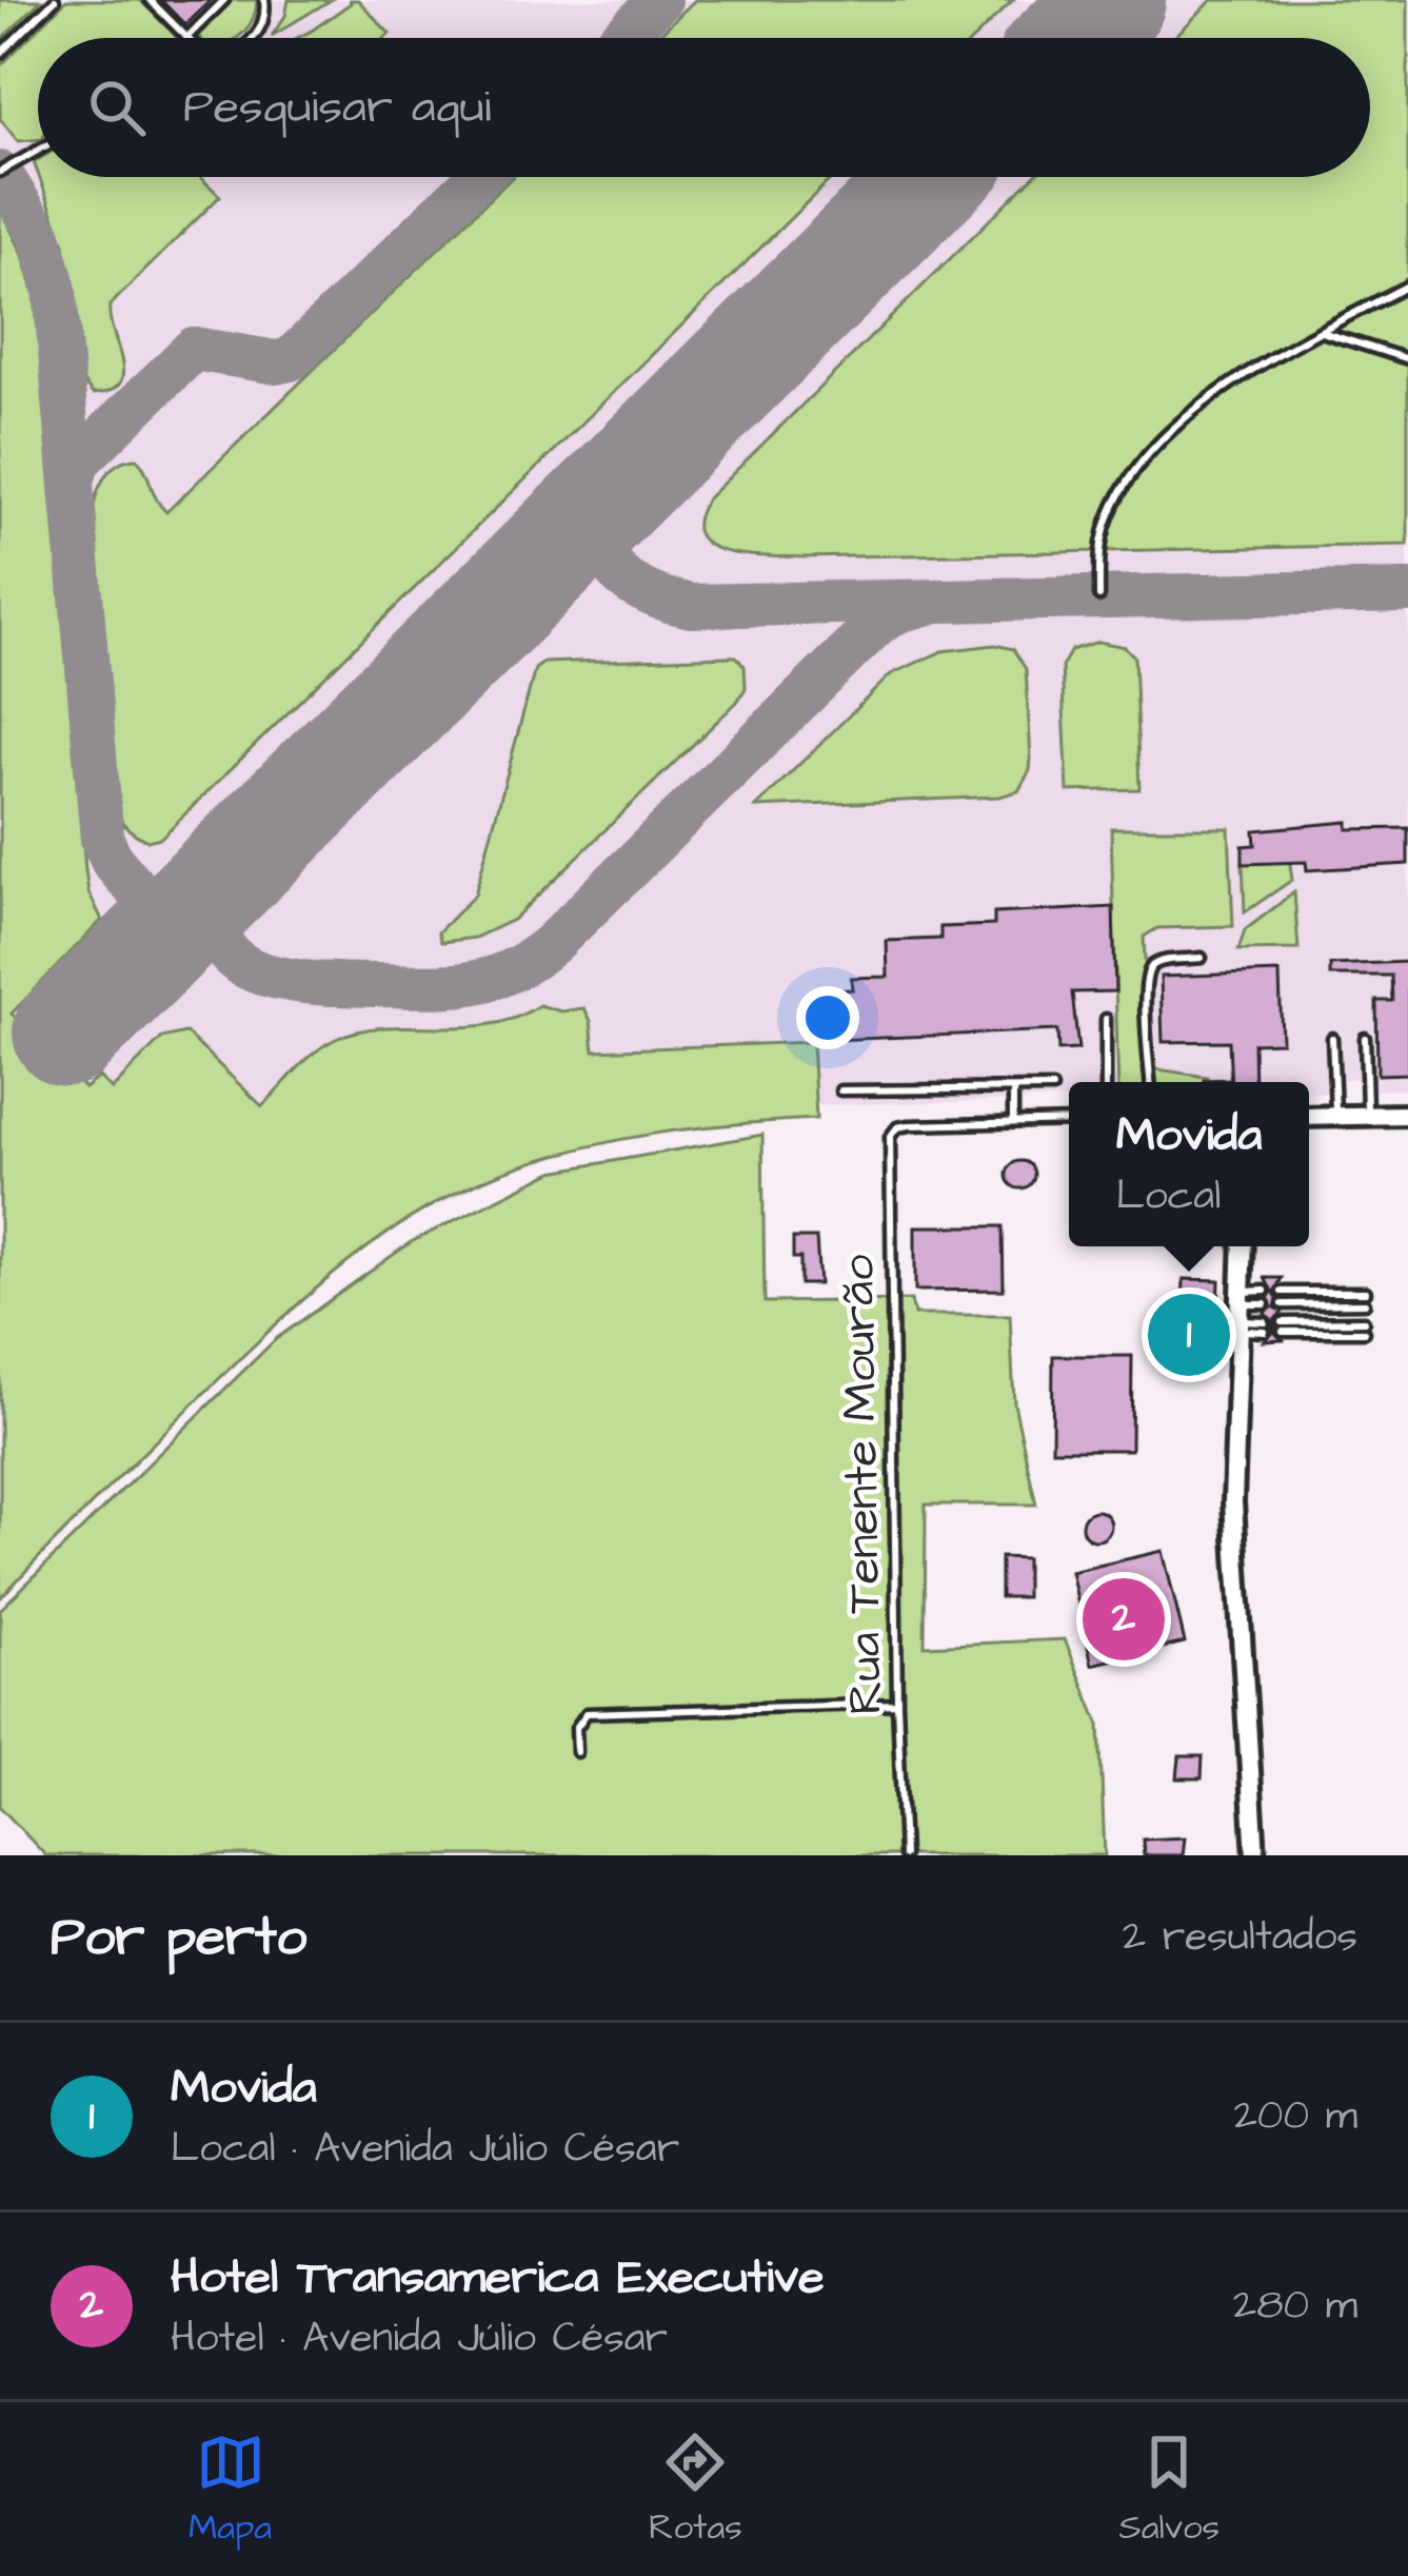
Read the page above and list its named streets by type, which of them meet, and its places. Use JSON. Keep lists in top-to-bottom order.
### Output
{
  "streets": {
    "lane": ["Rua Tenente Mourão"]
  },
  "page": {
    "search": "Pesquisar aqui",
    "popup": ["Movida", "Local"],
    "pins": ["1", "2"],
    "heading": ["Por perto", "2 resultados"],
    "list": [
      {
        "mark": "1",
        "name": "Movida",
        "note": "Local · Avenida Júlio César",
        "value": "200 m"
      },
      {
        "mark": "2",
        "name": "Hotel Transamerica Executive",
        "note": "Hotel · Avenida Júlio César",
        "value": "280 m"
      }
    ],
    "nav": ["Mapa", "Rotas", "Salvos"]
  }
}
